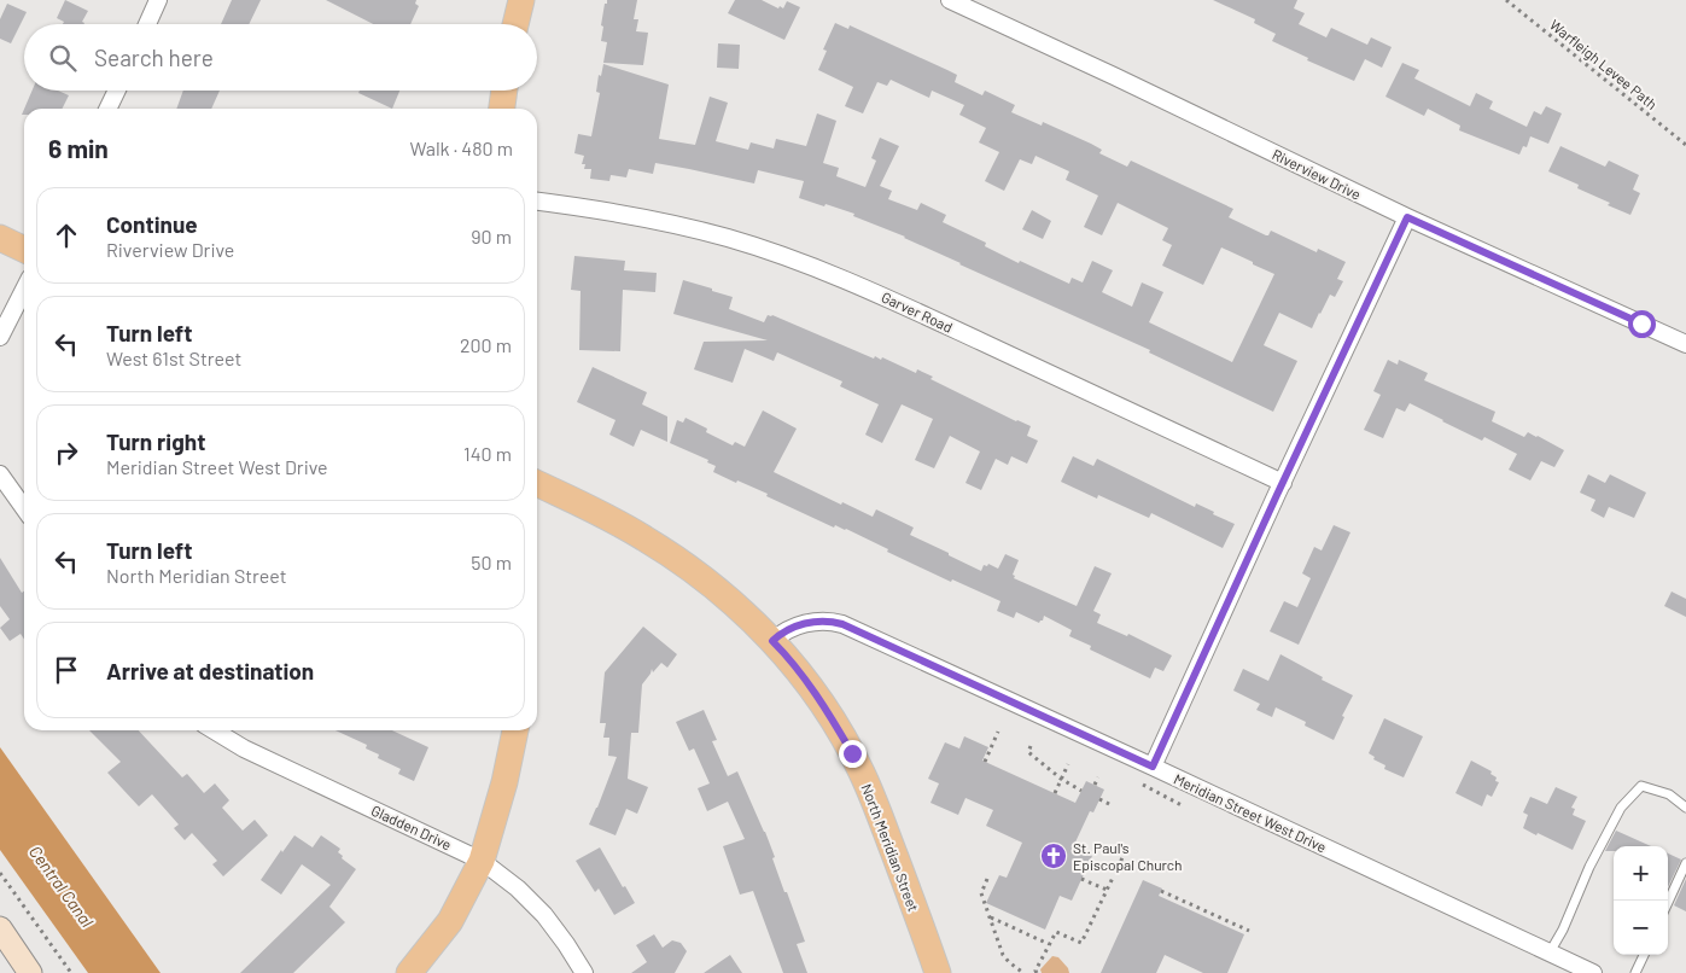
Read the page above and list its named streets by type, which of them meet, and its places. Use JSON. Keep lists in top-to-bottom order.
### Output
{
  "streets": {
    "main road": ["North Meridian Street"],
    "street": [
      "Riverview Drive",
      "Garver Road",
      "Meridian Street West Drive",
      "Gladden Drive"
    ],
    "path": ["Warfleigh Levee Path"]
  },
  "crossings": [
    ["Meridian Street West Drive", "North Meridian Street"]
  ],
  "water": ["Central Canal"],
  "places": {
    "church": ["St. Paul's Episcopal Church"]
  },
  "page": {
    "search": "Search here",
    "heading": ["6 min", "Walk · 480 m"],
    "list": [
      ["Continue", "Riverview Drive", "90 m"],
      ["Turn left", "West 61st Street", "200 m"],
      ["Turn right", "Meridian Street West Drive", "140 m"],
      ["Turn left", "North Meridian Street", "50 m"],
      "Arrive at destination"
    ],
    "map_buttons": ["+", "−"]
  }
}
